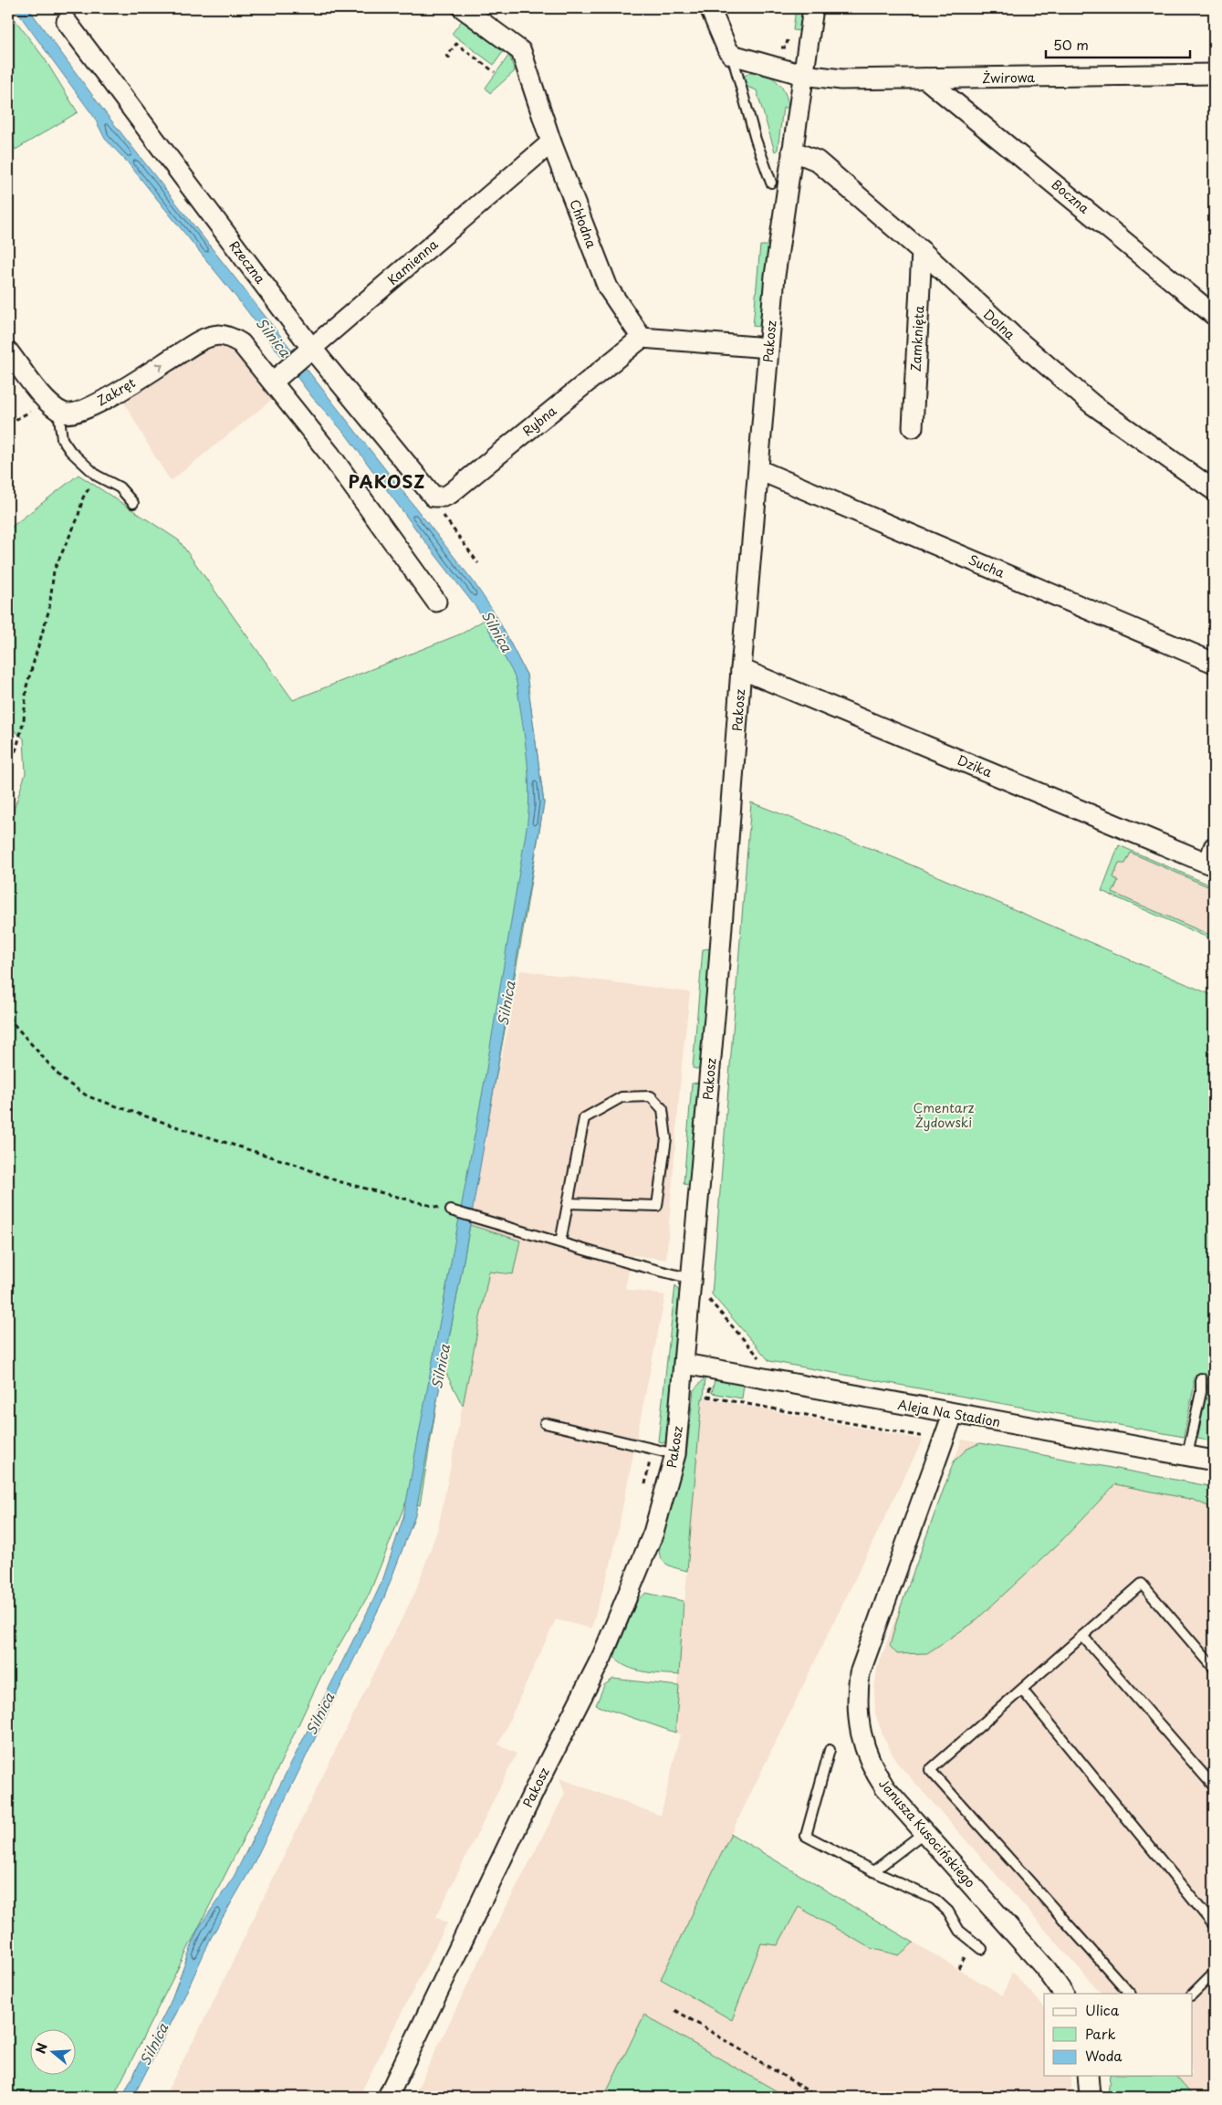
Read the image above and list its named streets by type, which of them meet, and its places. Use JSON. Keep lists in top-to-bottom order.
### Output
{
  "streets": {
    "street": [
      "Żwirowa",
      "Boczna",
      "Chłodna",
      "Rzeczna",
      "Kamienna",
      "Dolna",
      "Zamknięta",
      "Pakosz",
      "Zakręt",
      "Rybna",
      "Sucha",
      "Dzika",
      "Aleja Na Stadion",
      "Janusza Kusocińskiego"
    ]
  },
  "crossings": [
    ["Żwirowa", "Boczna"],
    ["Żwirowa", "Pakosz"],
    ["Chłodna", "Kamienna"],
    ["Chłodna", "Rybna"],
    ["Rzeczna", "Kamienna"],
    ["Rzeczna", "Rybna"],
    ["Kamienna", "Zakręt"],
    ["Dolna", "Zamknięta"],
    ["Dolna", "Pakosz"],
    ["Pakosz", "Sucha"],
    ["Pakosz", "Dzika"],
    ["Pakosz", "Aleja Na Stadion"],
    ["Aleja Na Stadion", "Janusza Kusocińskiego"]
  ],
  "one_way": ["Zakręt"],
  "districts": ["PAKOSZ"],
  "water": ["Silnica"],
  "parks": ["Cmentarz Żydowski"],
  "legend": ["Ulica", "Park", "Woda"],
  "scale_bar": "50 m",
  "north": "left"
}
